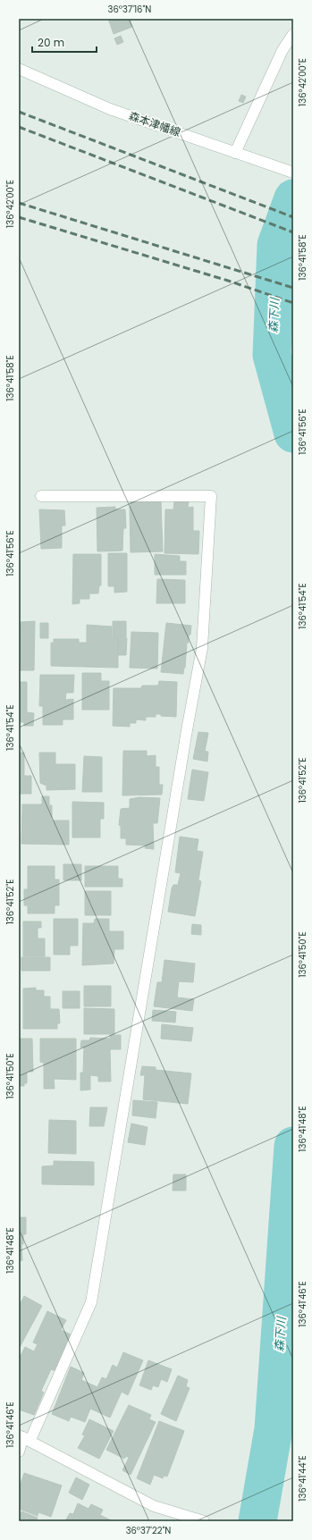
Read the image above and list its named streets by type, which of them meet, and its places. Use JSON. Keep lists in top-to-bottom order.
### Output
{
  "streets": {
    "street": ["森本津幡線"]
  },
  "water": ["森下川"],
  "scale_bar": "20 m",
  "coordinates": [
    "36°37'16\"N",
    "136°42'00\"E",
    "136°41'58\"E",
    "136°41'56\"E",
    "136°41'54\"E",
    "136°41'52\"E",
    "136°41'50\"E",
    "136°41'48\"E",
    "136°41'46\"E",
    "136°41'44\"E",
    "36°37'22\"N"
  ]
}
